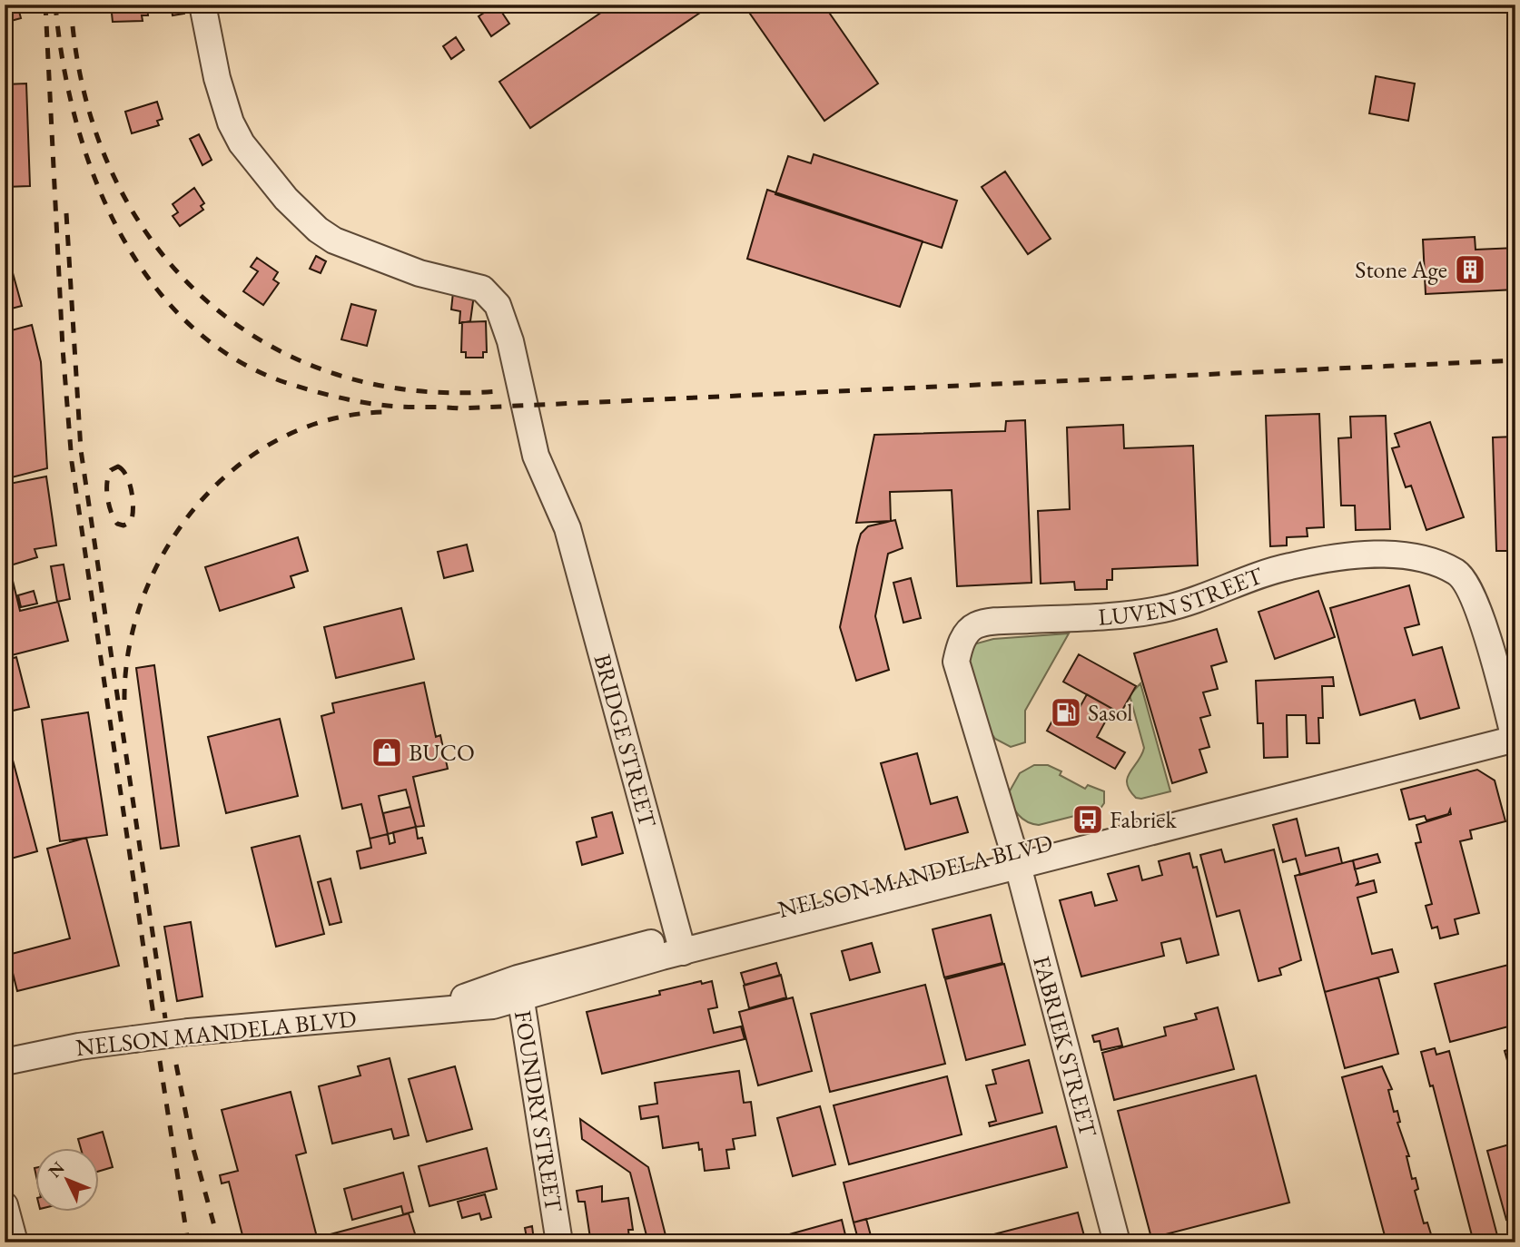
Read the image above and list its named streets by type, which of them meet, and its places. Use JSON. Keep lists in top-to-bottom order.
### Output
{
  "streets": {
    "street": [
      "LUVEN STREET",
      "BRIDGE STREET",
      "NELSON MANDELA BLVD",
      "FABRIEK STREET",
      "FOUNDRY STREET"
    ]
  },
  "crossings": [
    ["LUVEN STREET", "NELSON MANDELA BLVD"],
    ["LUVEN STREET", "FABRIEK STREET"],
    ["BRIDGE STREET", "NELSON MANDELA BLVD"],
    ["NELSON MANDELA BLVD", "FABRIEK STREET"],
    ["NELSON MANDELA BLVD", "FOUNDRY STREET"]
  ],
  "places": {
    "building": ["Stone Age"],
    "fuel station": ["Sasol"],
    "shop": ["BUCO"],
    "bus stop": ["Fabriek"]
  },
  "north": "top left"
}
